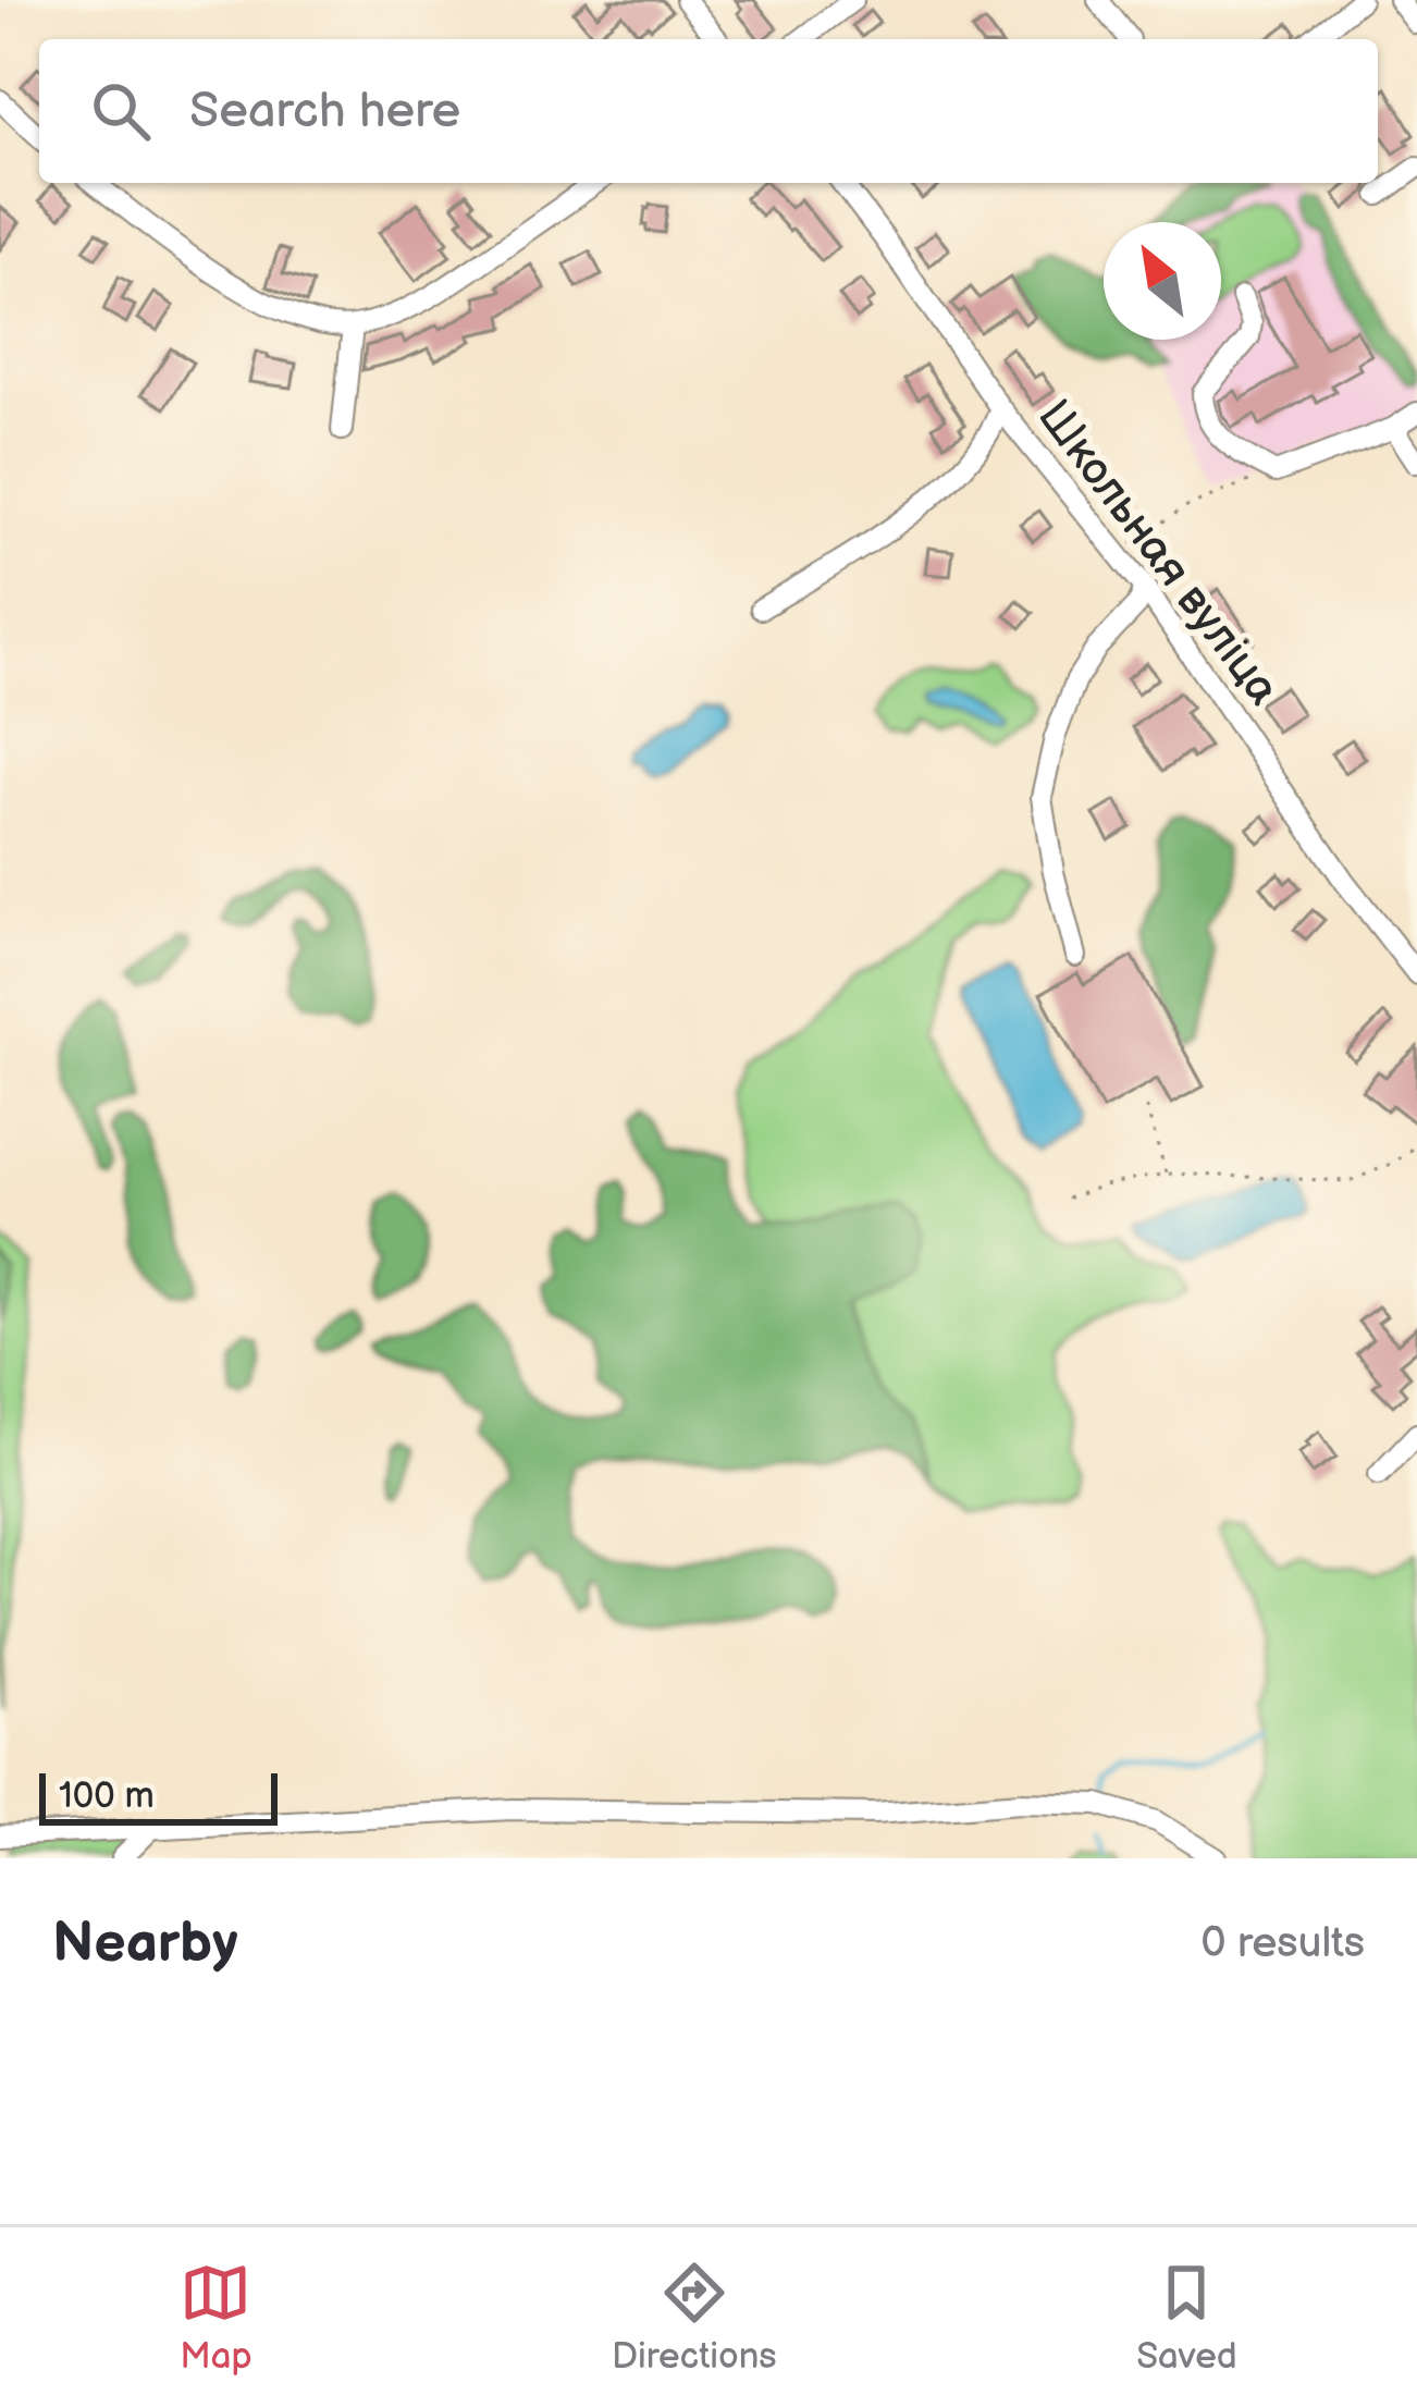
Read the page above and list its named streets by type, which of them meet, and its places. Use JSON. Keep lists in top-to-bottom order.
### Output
{
  "streets": {
    "street": ["Школьная вуліца"]
  },
  "scale_bar": "100 m",
  "north": "top left",
  "page": {
    "search": "Search here",
    "scale": "100 m",
    "heading": ["Nearby", "0 results"],
    "nav": ["Map", "Directions", "Saved"]
  }
}
